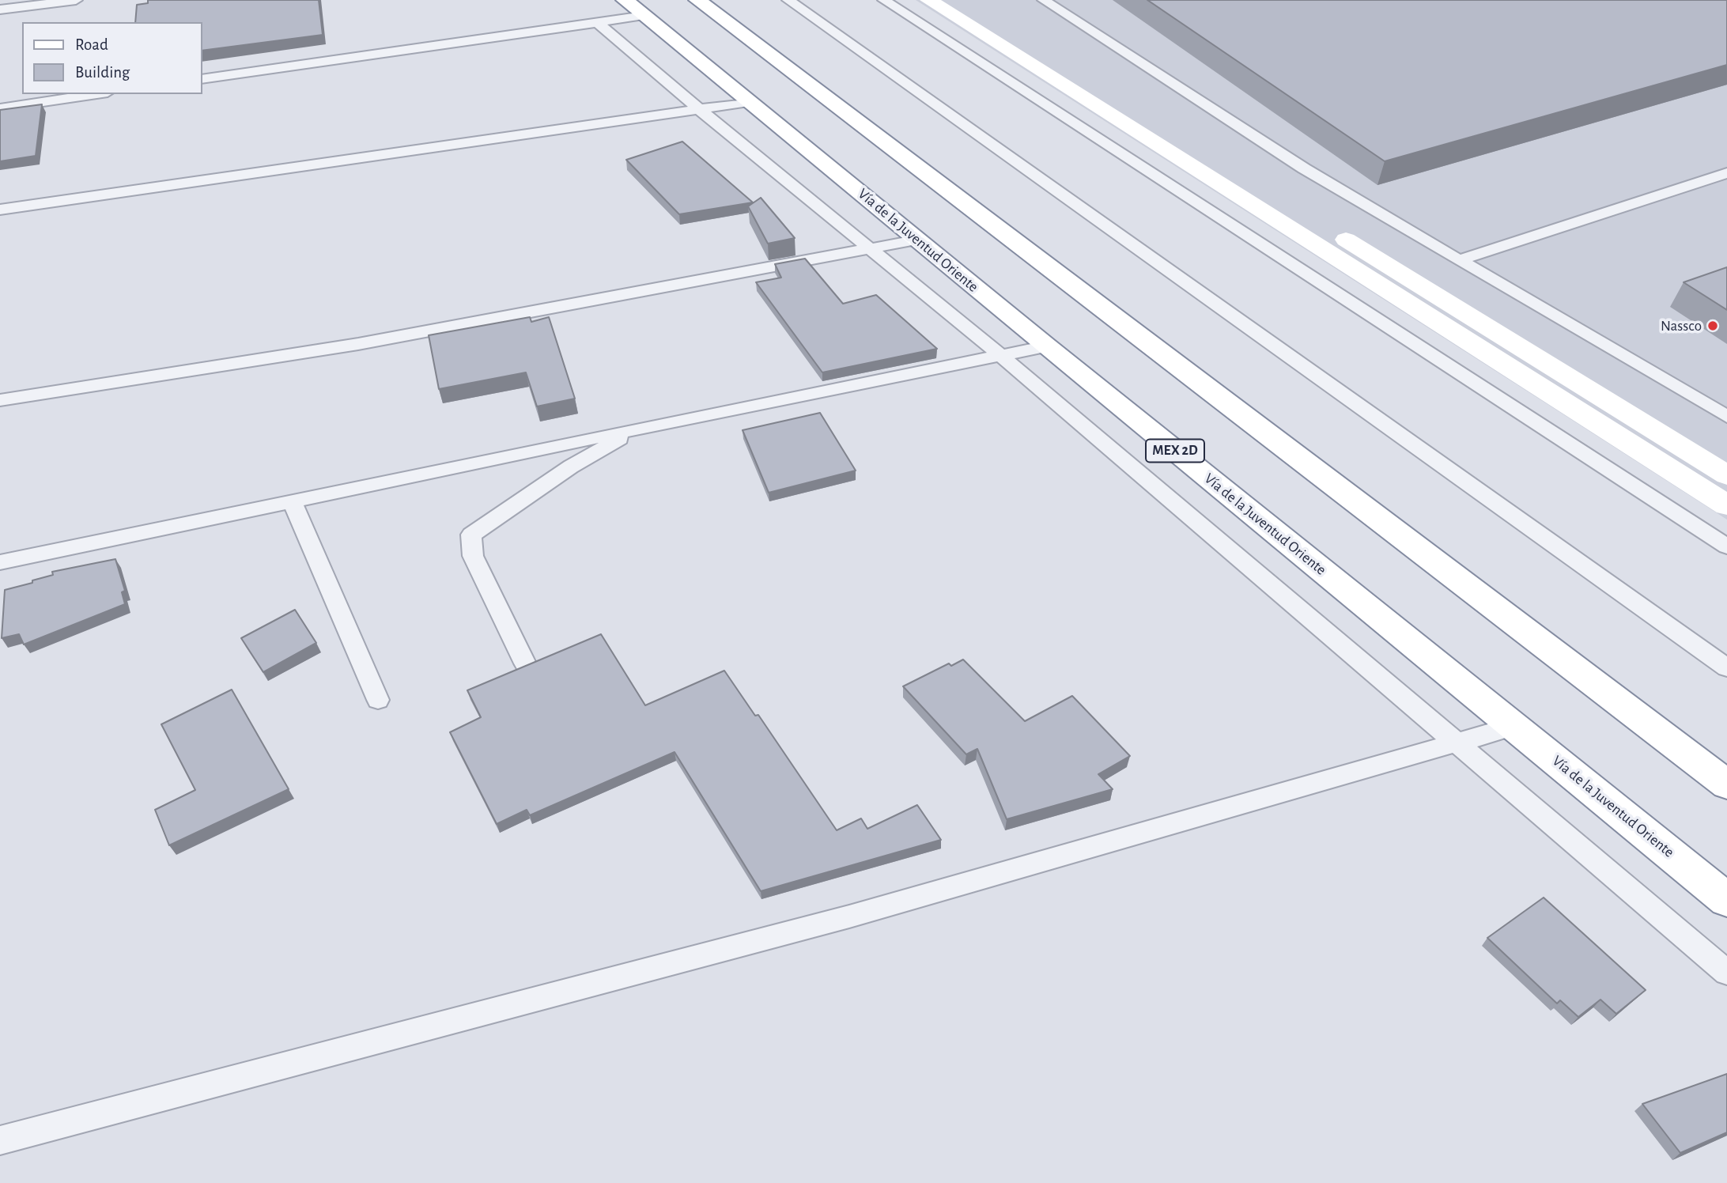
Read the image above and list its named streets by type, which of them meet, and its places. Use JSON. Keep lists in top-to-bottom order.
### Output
{
  "streets": {
    "main road": ["Vía de la Juventud Oriente", "MEX 2D"]
  },
  "places": ["Nassco"],
  "legend": ["Road", "Building"]
}
